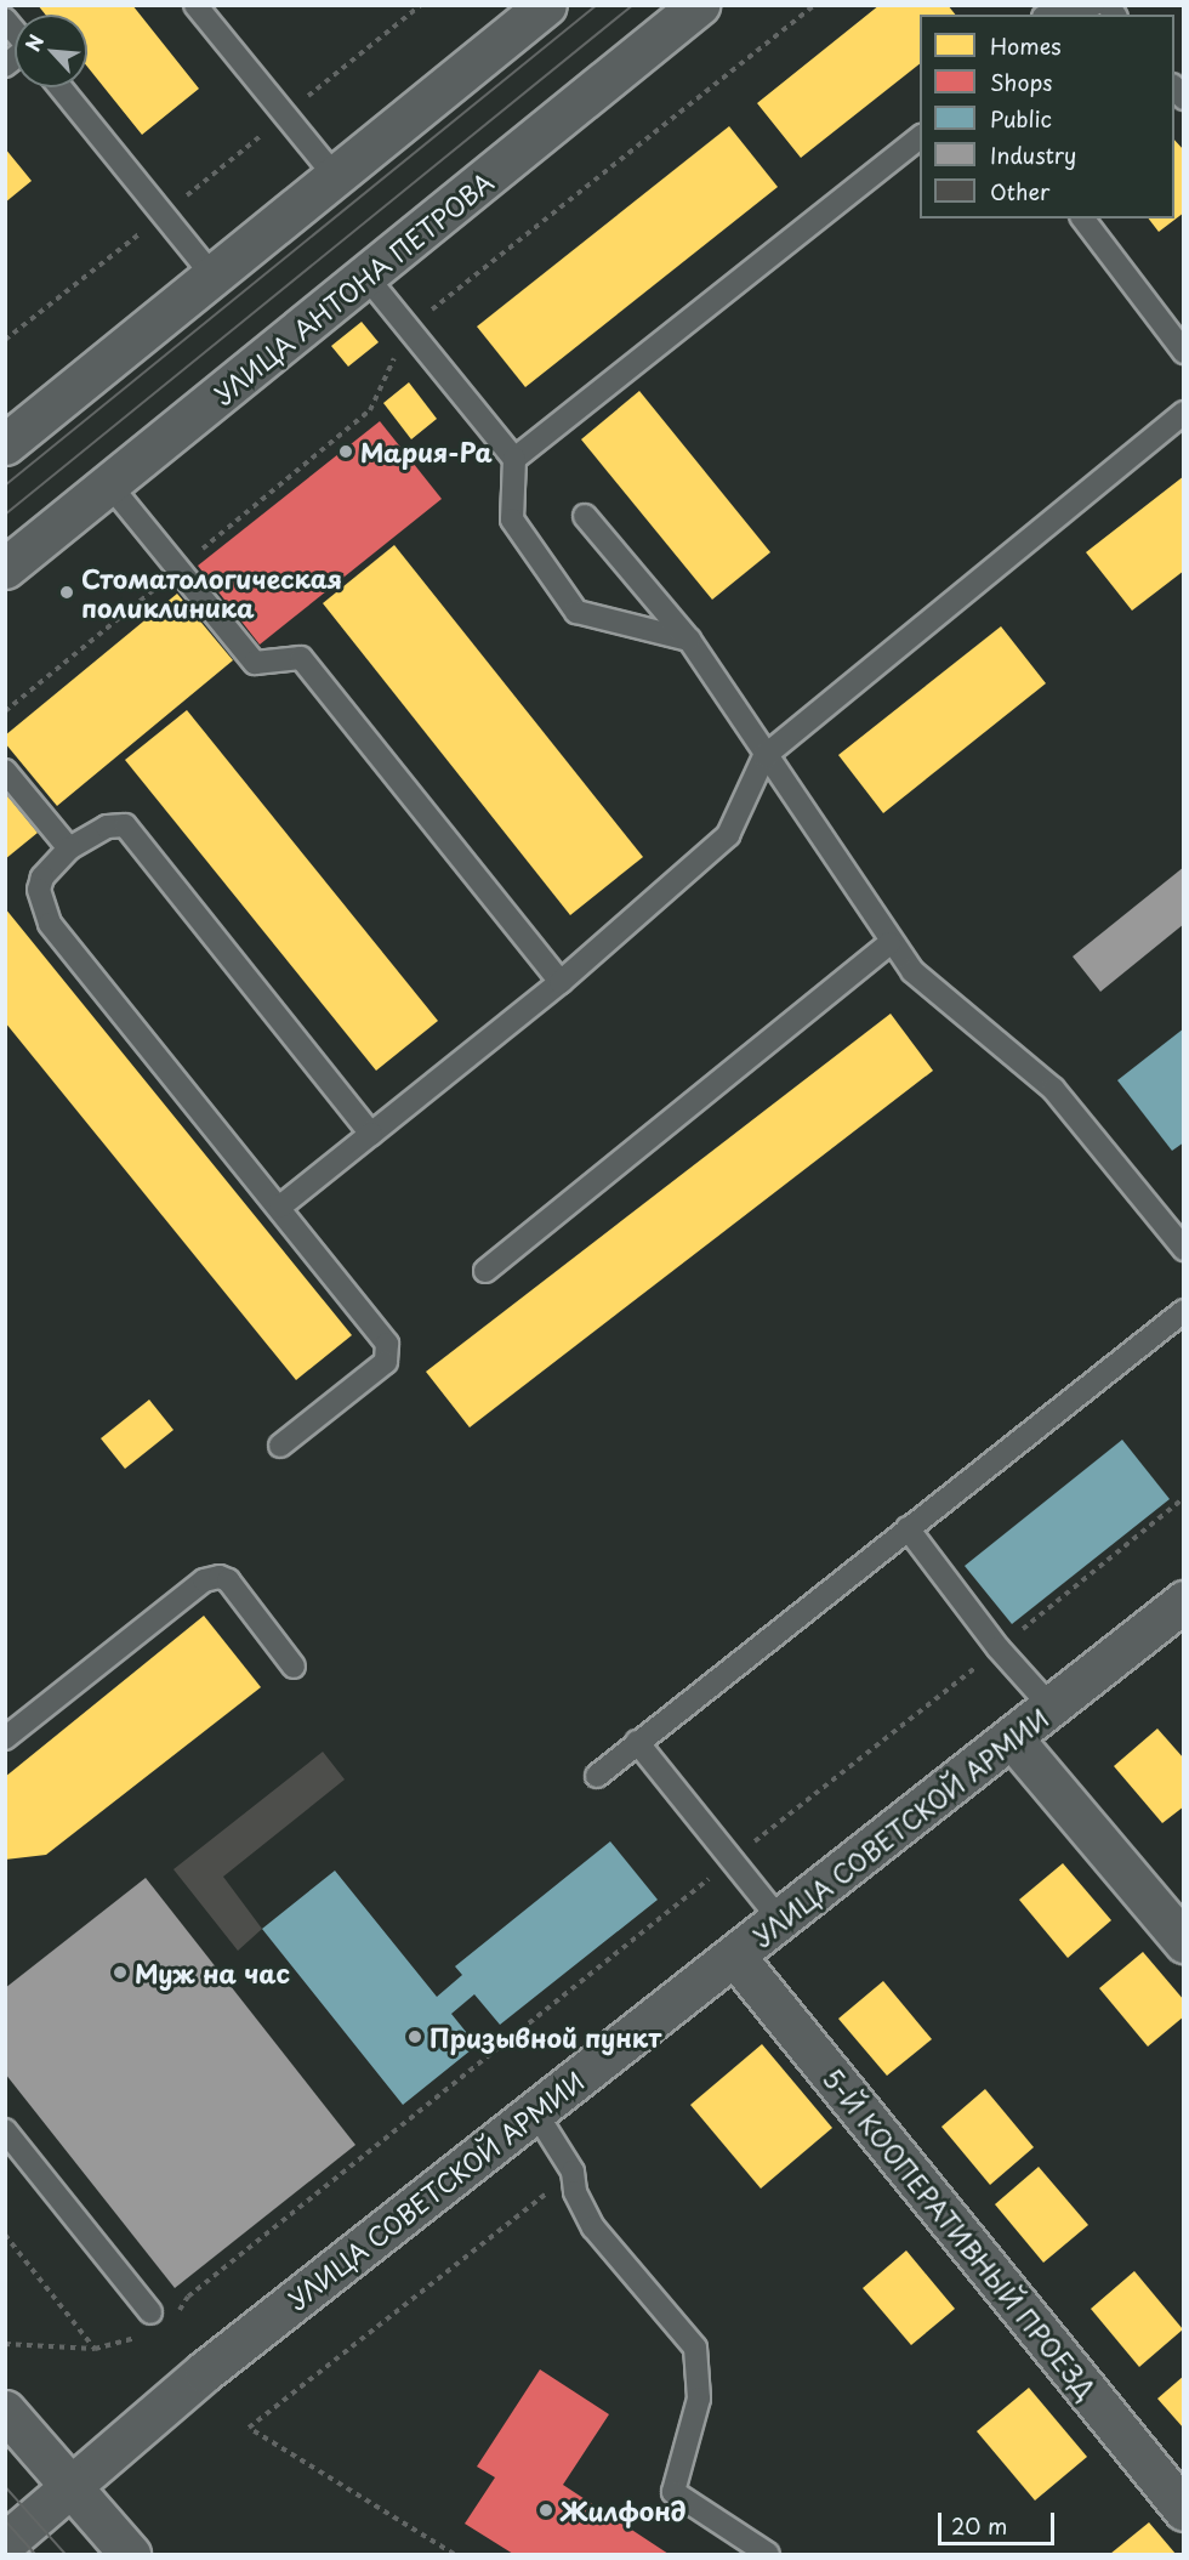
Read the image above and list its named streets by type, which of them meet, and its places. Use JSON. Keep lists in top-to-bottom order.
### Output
{
  "streets": {
    "street": ["УЛИЦА АНТОНА ПЕТРОВА", "УЛИЦА СОВЕТСКОЙ АРМИИ", "5-Й КООПЕРАТИВНЫЙ ПРОЕЗД"]
  },
  "crossings": [
    ["УЛИЦА СОВЕТСКОЙ АРМИИ", "5-Й КООПЕРАТИВНЫЙ ПРОЕЗД"]
  ],
  "places": [
    "Мария-Ра",
    "Стоматологическая поликлиника",
    "Муж на час",
    "Призывной пункт",
    "Жилфонд"
  ],
  "legend": [
    "Homes",
    "Shops",
    "Public",
    "Industry",
    "Other"
  ],
  "scale_bar": "20 m",
  "north": "top left"
}
